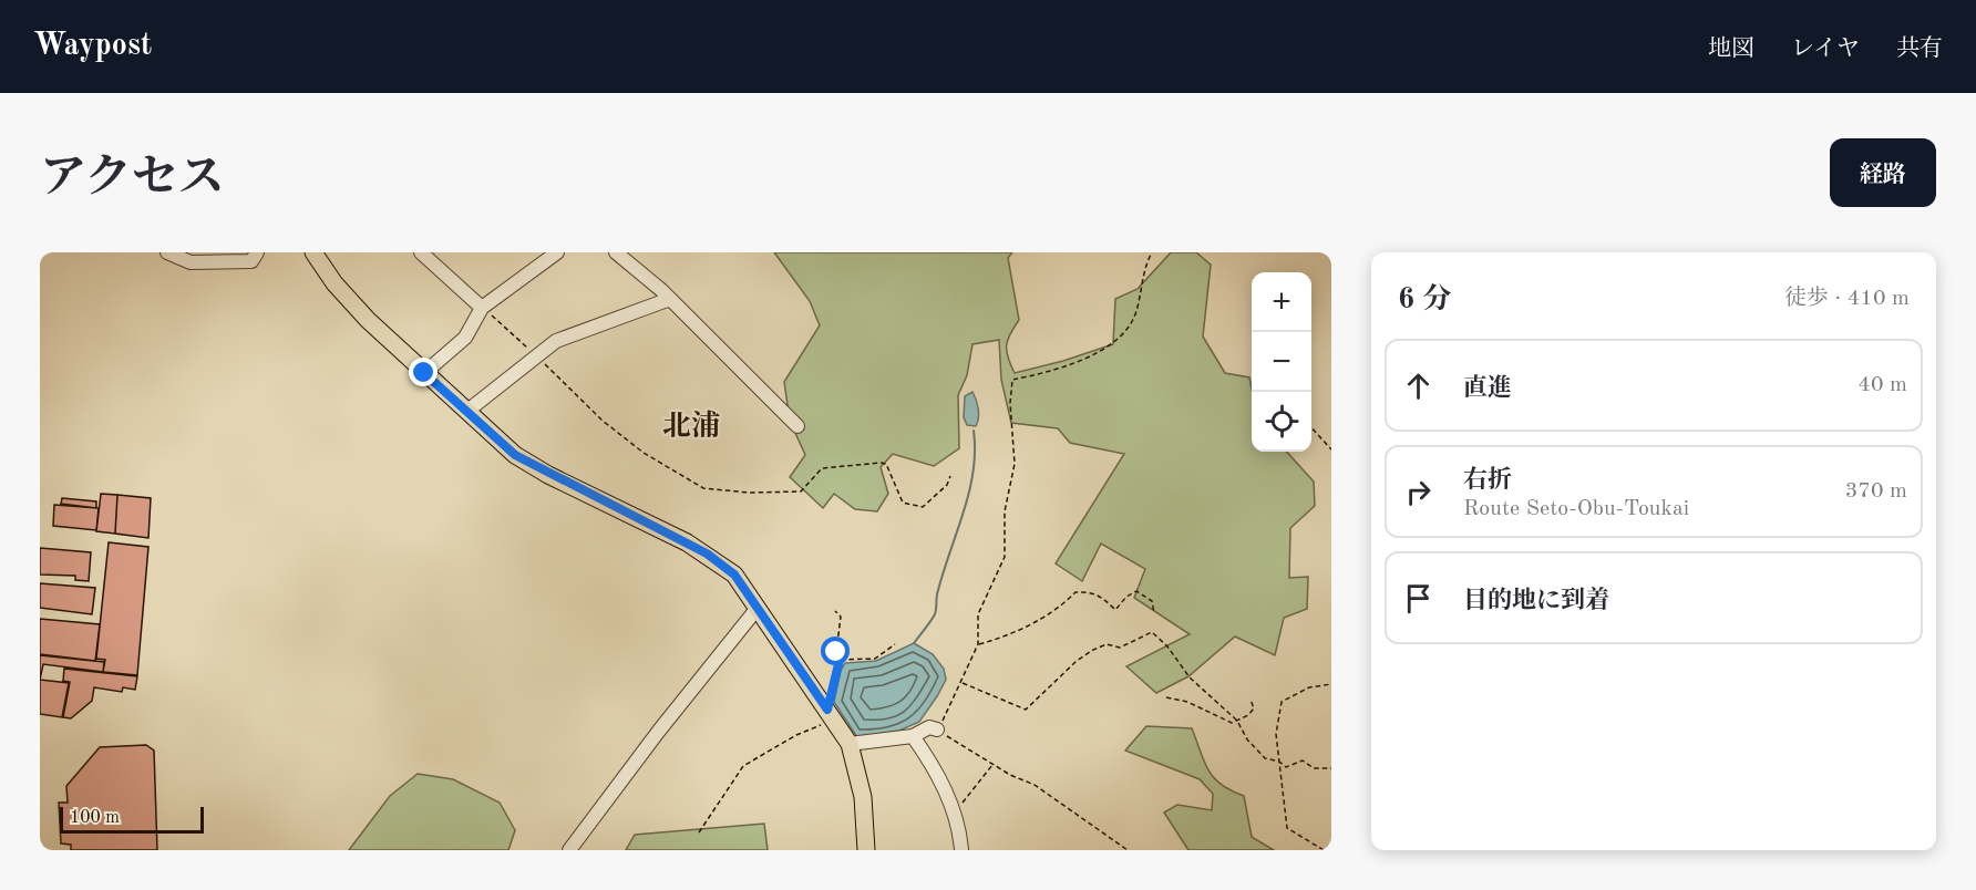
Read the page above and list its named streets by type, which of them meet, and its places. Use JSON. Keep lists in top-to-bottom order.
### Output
{
  "districts": ["北浦"],
  "scale_bar": "100 m",
  "page": {
    "header": "Waypost",
    "nav": ["地図", "レイヤ", "共有"],
    "title": "アクセス",
    "buttons": "経路",
    "heading": ["6 分", "徒歩 · 410 m"],
    "map_buttons": ["+", "−"],
    "list": [
      ["直進", "40 m"],
      ["右折", "Route Seto-Obu-Toukai", "370 m"],
      "目的地に到着"
    ],
    "scale": "100 m"
  }
}
